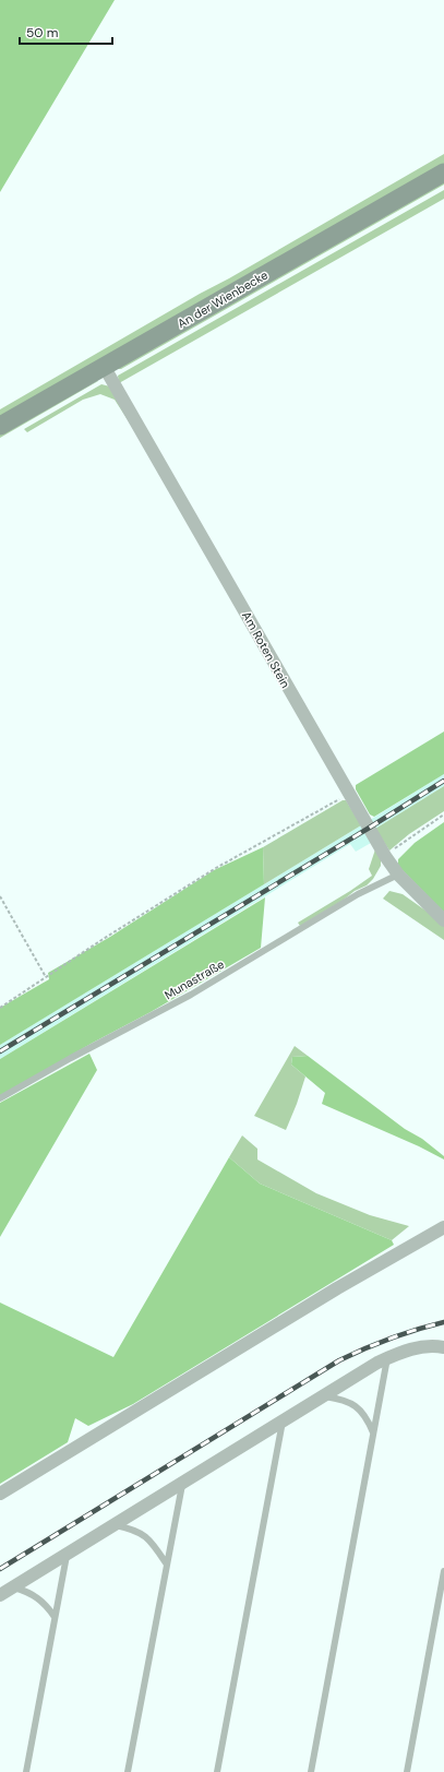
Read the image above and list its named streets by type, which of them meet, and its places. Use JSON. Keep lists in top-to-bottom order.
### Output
{
  "streets": {
    "street": ["An der Wienbecke", "Am Roten Stein"],
    "lane": ["Munastraße"]
  },
  "crossings": [
    ["An der Wienbecke", "Am Roten Stein"],
    ["Am Roten Stein", "Munastraße"]
  ],
  "scale_bar": "50 m"
}
